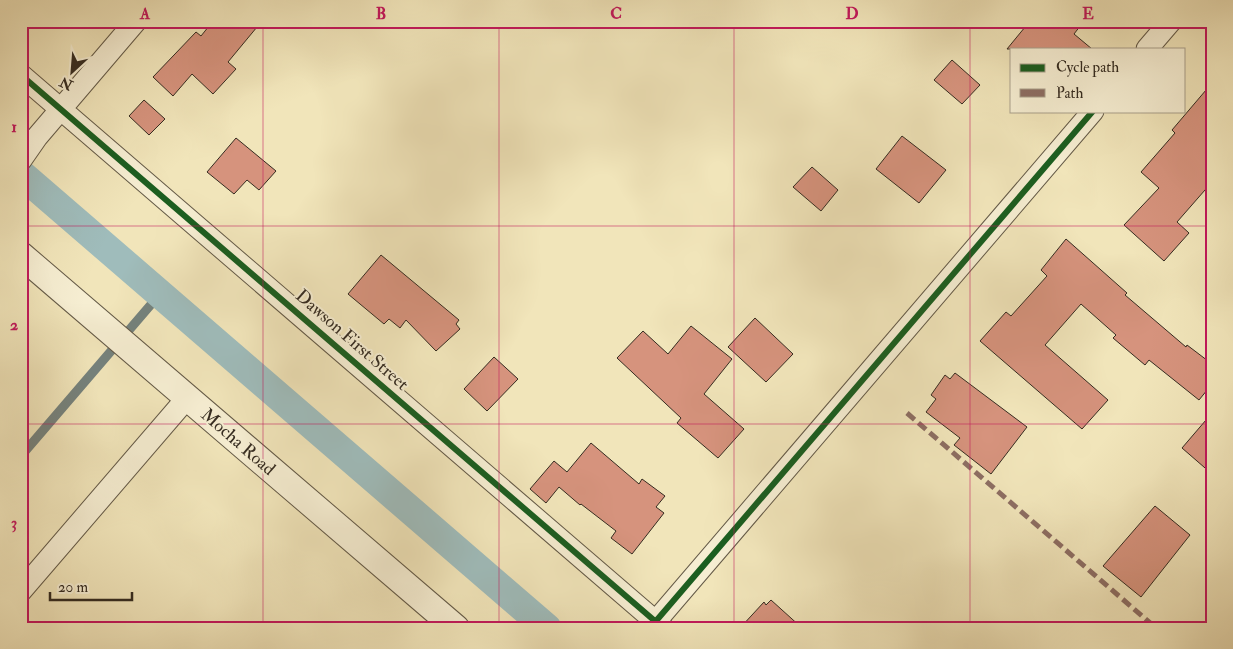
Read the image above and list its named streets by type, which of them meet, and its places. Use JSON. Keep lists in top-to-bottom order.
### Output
{
  "streets": {
    "street": ["Dawson First Street", "Mocha Road"]
  },
  "legend": ["Cycle path", "Path"],
  "scale_bar": "20 m",
  "north": "bottom left",
  "grid": {
    "columns": [
      "A",
      "B",
      "C",
      "D",
      "E"
    ],
    "rows": ["1", "2", "3"]
  }
}
